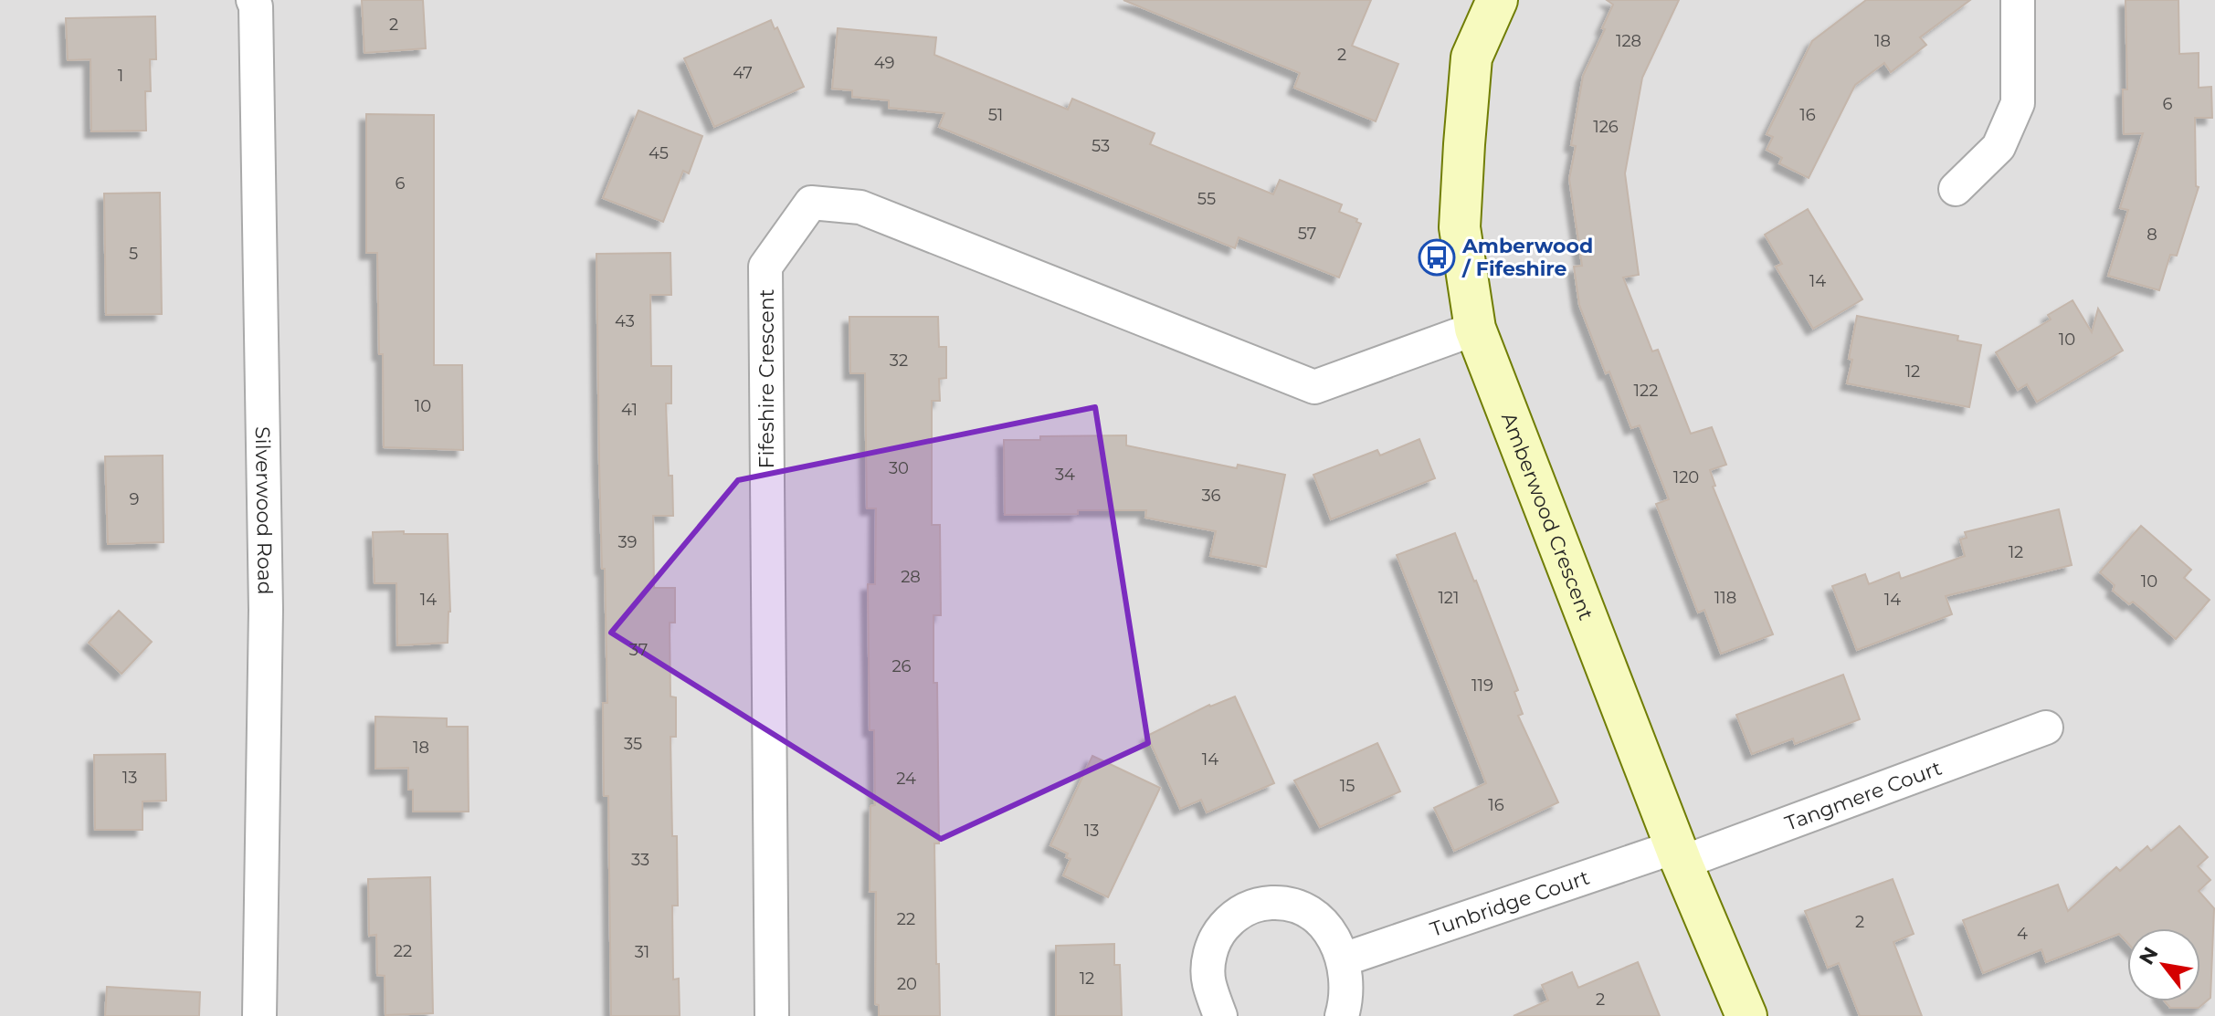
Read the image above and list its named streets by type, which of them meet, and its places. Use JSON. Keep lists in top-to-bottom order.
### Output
{
  "streets": {
    "street": [
      "Fifeshire Crescent",
      "Silverwood Road",
      "Amberwood Crescent",
      "Tangmere Court",
      "Tunbridge Court"
    ]
  },
  "crossings": [
    ["Fifeshire Crescent", "Amberwood Crescent"],
    ["Amberwood Crescent", "Tangmere Court"],
    ["Amberwood Crescent", "Tunbridge Court"],
    ["Tangmere Court", "Tunbridge Court"]
  ],
  "places": {
    "bus stop": ["Amberwood / Fifeshire"]
  },
  "house_numbers": [
    "2",
    "128",
    "18",
    "2",
    "49",
    "47",
    "1",
    "6",
    "51",
    "16",
    "126",
    "53",
    "45",
    "6",
    "55",
    "57",
    "8",
    "5",
    "14",
    "43",
    "10",
    "32",
    "12",
    "122",
    "10",
    "41",
    "30",
    "34",
    "120",
    "36",
    "9",
    "39",
    "12",
    "28",
    "10",
    "121",
    "118",
    "14",
    "14",
    "37",
    "26",
    "119",
    "35",
    "18",
    "14",
    "13",
    "24",
    "15",
    "16",
    "13",
    "33",
    "22",
    "2",
    "4",
    "22",
    "31",
    "12",
    "20",
    "2"
  ],
  "north": "top left"
}
